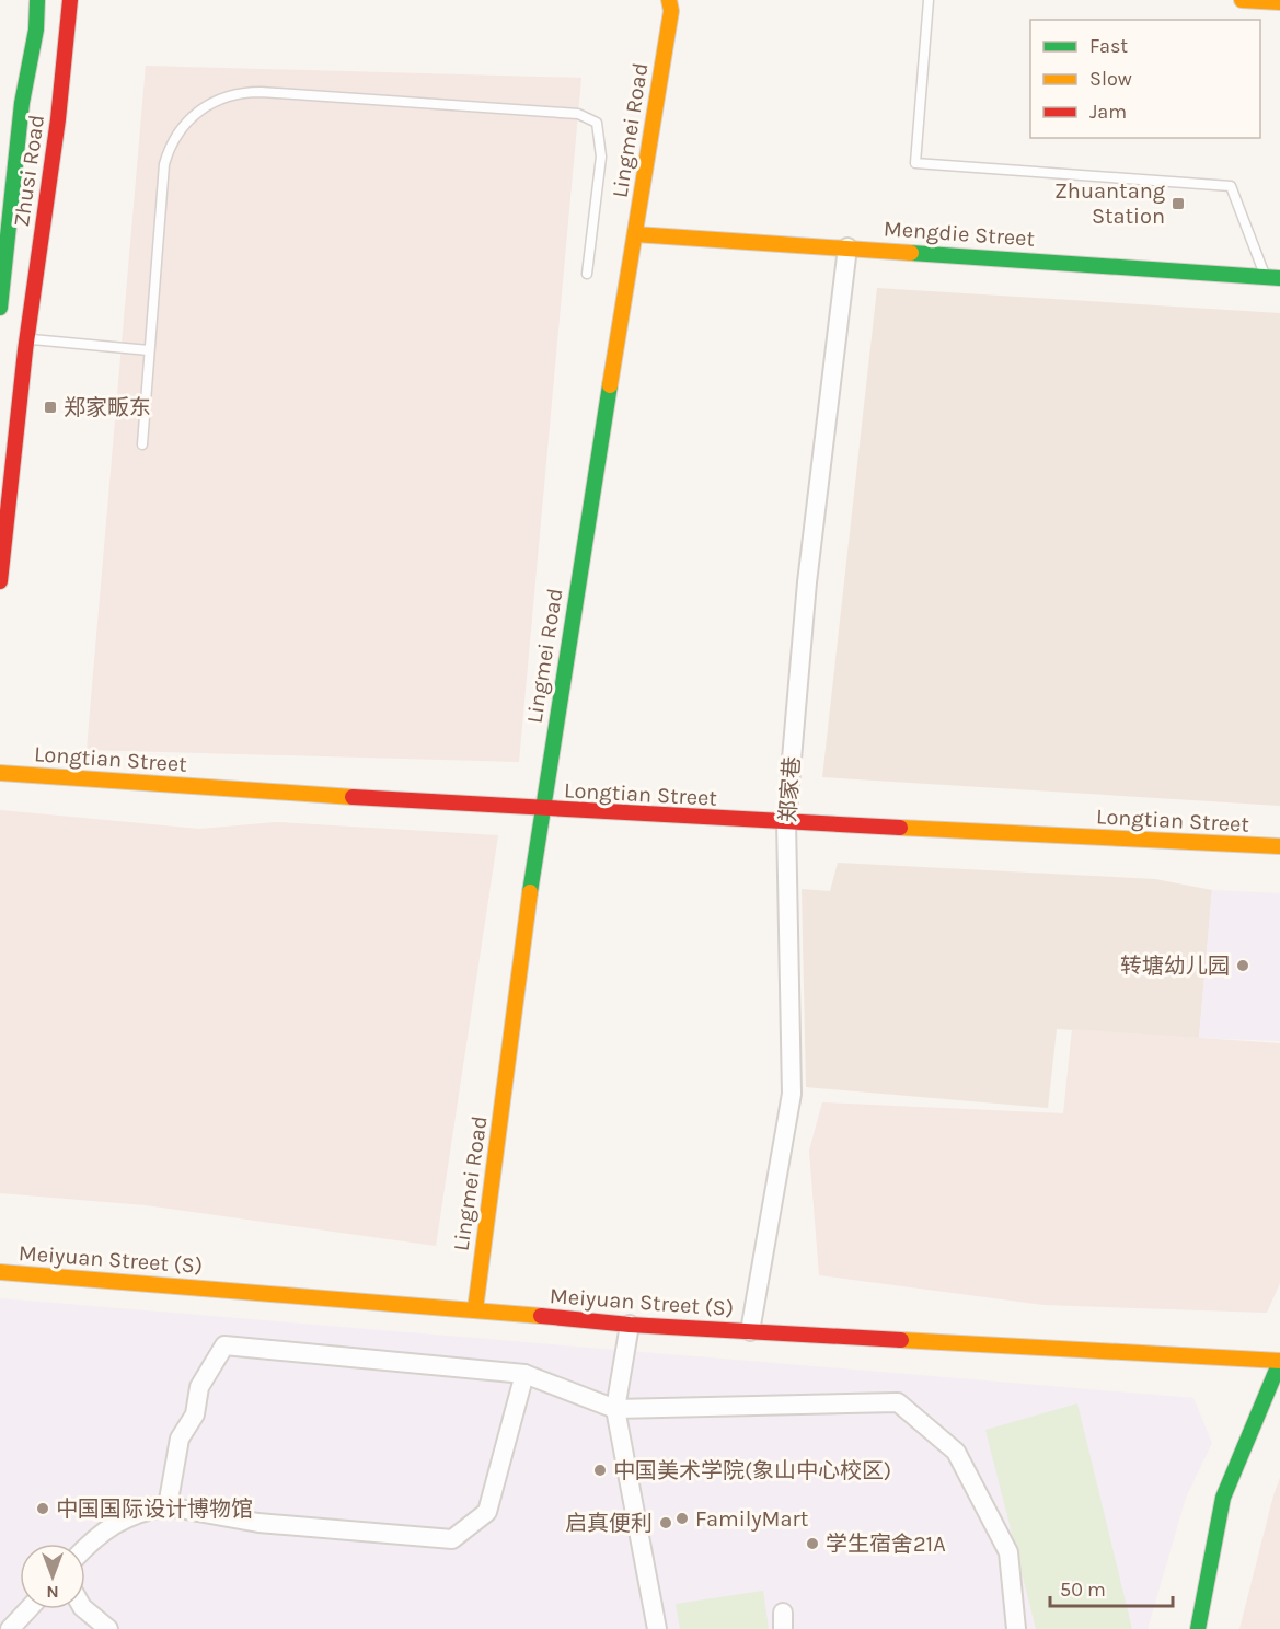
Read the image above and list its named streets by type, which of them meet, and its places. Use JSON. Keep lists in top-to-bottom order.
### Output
{
  "streets": {
    "main road": [
      "Lingmei Road",
      "Zhusi Road",
      "Mengdie Street",
      "Longtian Street",
      "Meiyuan Street (S)"
    ],
    "street": ["郑家巷"]
  },
  "crossings": [
    ["Lingmei Road", "Mengdie Street"],
    ["Lingmei Road", "Longtian Street"],
    ["Lingmei Road", "Meiyuan Street (S)"],
    ["Mengdie Street", "郑家巷"],
    ["Longtian Street", "郑家巷"],
    ["郑家巷", "Meiyuan Street (S)"]
  ],
  "places": {
    "transit": ["Zhuantang Station", "郑家畈东"],
    "other": [
      "转塘幼儿园",
      "中国美术学院(象山中心校区)",
      "中国国际设计博物馆",
      "FamilyMart",
      "启真便利",
      "学生宿舍21A"
    ]
  },
  "legend": ["Fast", "Slow", "Jam"],
  "scale_bar": "50 m",
  "north": "bottom"
}
